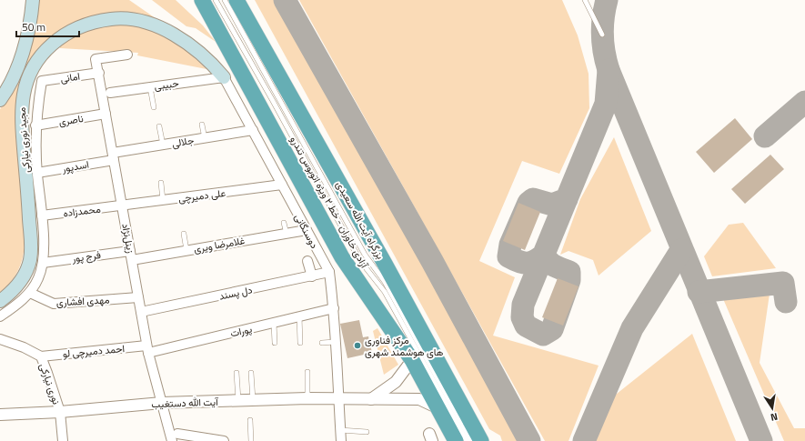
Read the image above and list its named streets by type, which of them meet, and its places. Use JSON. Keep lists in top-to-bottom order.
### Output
{
  "streets": {
    "highway": ["بزرگراه آیت الله سعیدی"],
    "main road": ["مجید نوری نیارکی"],
    "street": [
      "امانی",
      "حبیبی",
      "ناصری",
      "جلالی",
      "اسدپور",
      "علی دمیرچی",
      "محمدزاده",
      "دوسنگانی",
      "زینل‌نژاد",
      "غلامرضا ویری",
      "فرج پور",
      "دل پسند",
      "مهدی افشاری",
      "پورات",
      "احمد دمیرچی لو",
      "نوری نیارکی",
      "آیت الله دستغیب"
    ],
    "lane": ["آزادی خاوران - خط ۲ ویژه اتوبوس تندرو"]
  },
  "crossings": [
    ["امانی", "ناصری"],
    ["امانی", "زینل‌نژاد"],
    ["حبیبی", "مجید نوری نیارکی"],
    ["حبیبی", "دوسنگانی"],
    ["ناصری", "زینل‌نژاد"],
    ["مجید نوری نیارکی", "دوسنگانی"],
    ["جلالی", "اسدپور"],
    ["جلالی", "دوسنگانی"],
    ["جلالی", "زینل‌نژاد"],
    ["اسدپور", "زینل‌نژاد"],
    ["علی دمیرچی", "محمدزاده"],
    ["علی دمیرچی", "دوسنگانی"],
    ["علی دمیرچی", "زینل‌نژاد"],
    ["محمدزاده", "زینل‌نژاد"],
    ["دوسنگانی", "غلامرضا ویری"],
    ["دوسنگانی", "دل پسند"],
    ["دوسنگانی", "پورات"],
    ["دوسنگانی", "آیت الله دستغیب"],
    ["زینل‌نژاد", "غلامرضا ویری"],
    ["زینل‌نژاد", "فرج پور"],
    ["زینل‌نژاد", "دل پسند"],
    ["زینل‌نژاد", "مهدی افشاری"],
    ["زینل‌نژاد", "پورات"],
    ["زینل‌نژاد", "احمد دمیرچی لو"],
    ["زینل‌نژاد", "آیت الله دستغیب"],
    ["غلامرضا ویری", "فرج پور"],
    ["پورات", "احمد دمیرچی لو"],
    ["احمد دمیرچی لو", "نوری نیارکی"],
    ["نوری نیارکی", "آیت الله دستغیب"]
  ],
  "places": ["مرکز فناوری های هوشمند شهری"],
  "scale_bar": "50 m",
  "north": "bottom"
}
